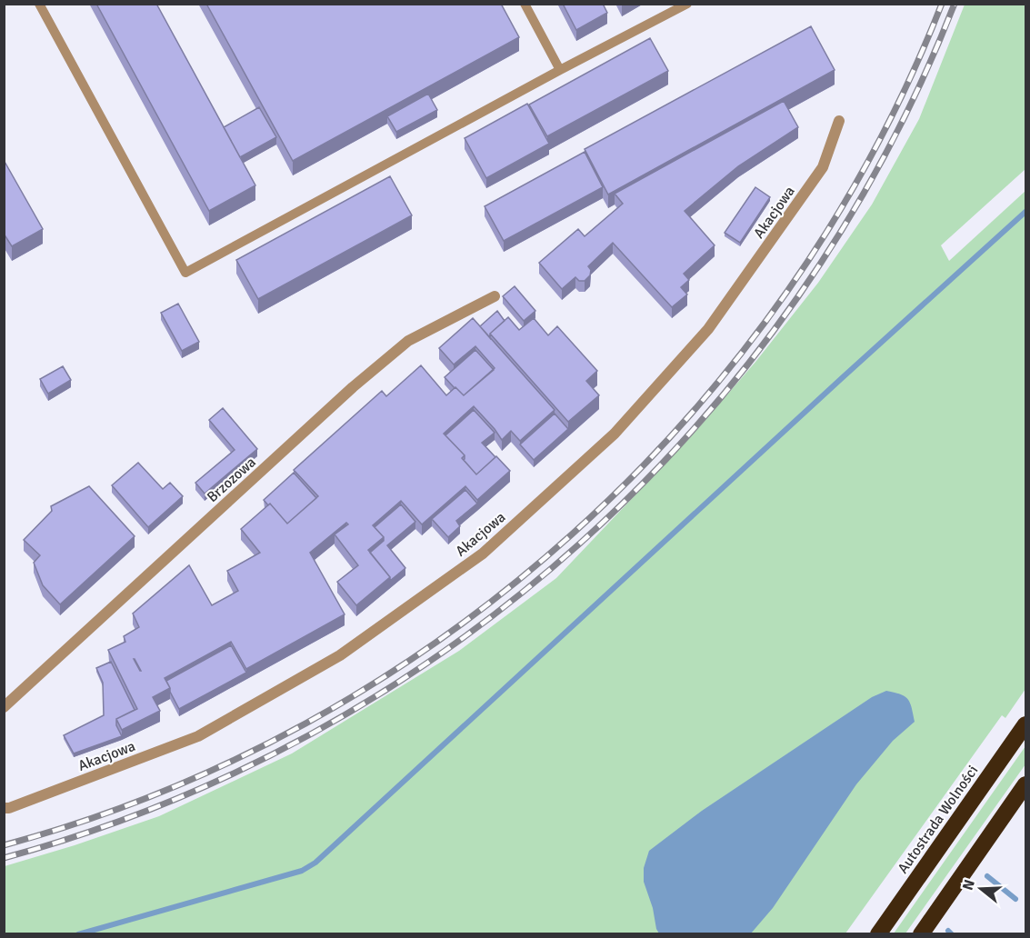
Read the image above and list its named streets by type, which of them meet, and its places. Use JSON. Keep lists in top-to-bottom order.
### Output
{
  "streets": {
    "highway": ["Autostrada Wolności"],
    "street": ["Akacjowa", "Brzozowa"]
  },
  "north": "left"
}
